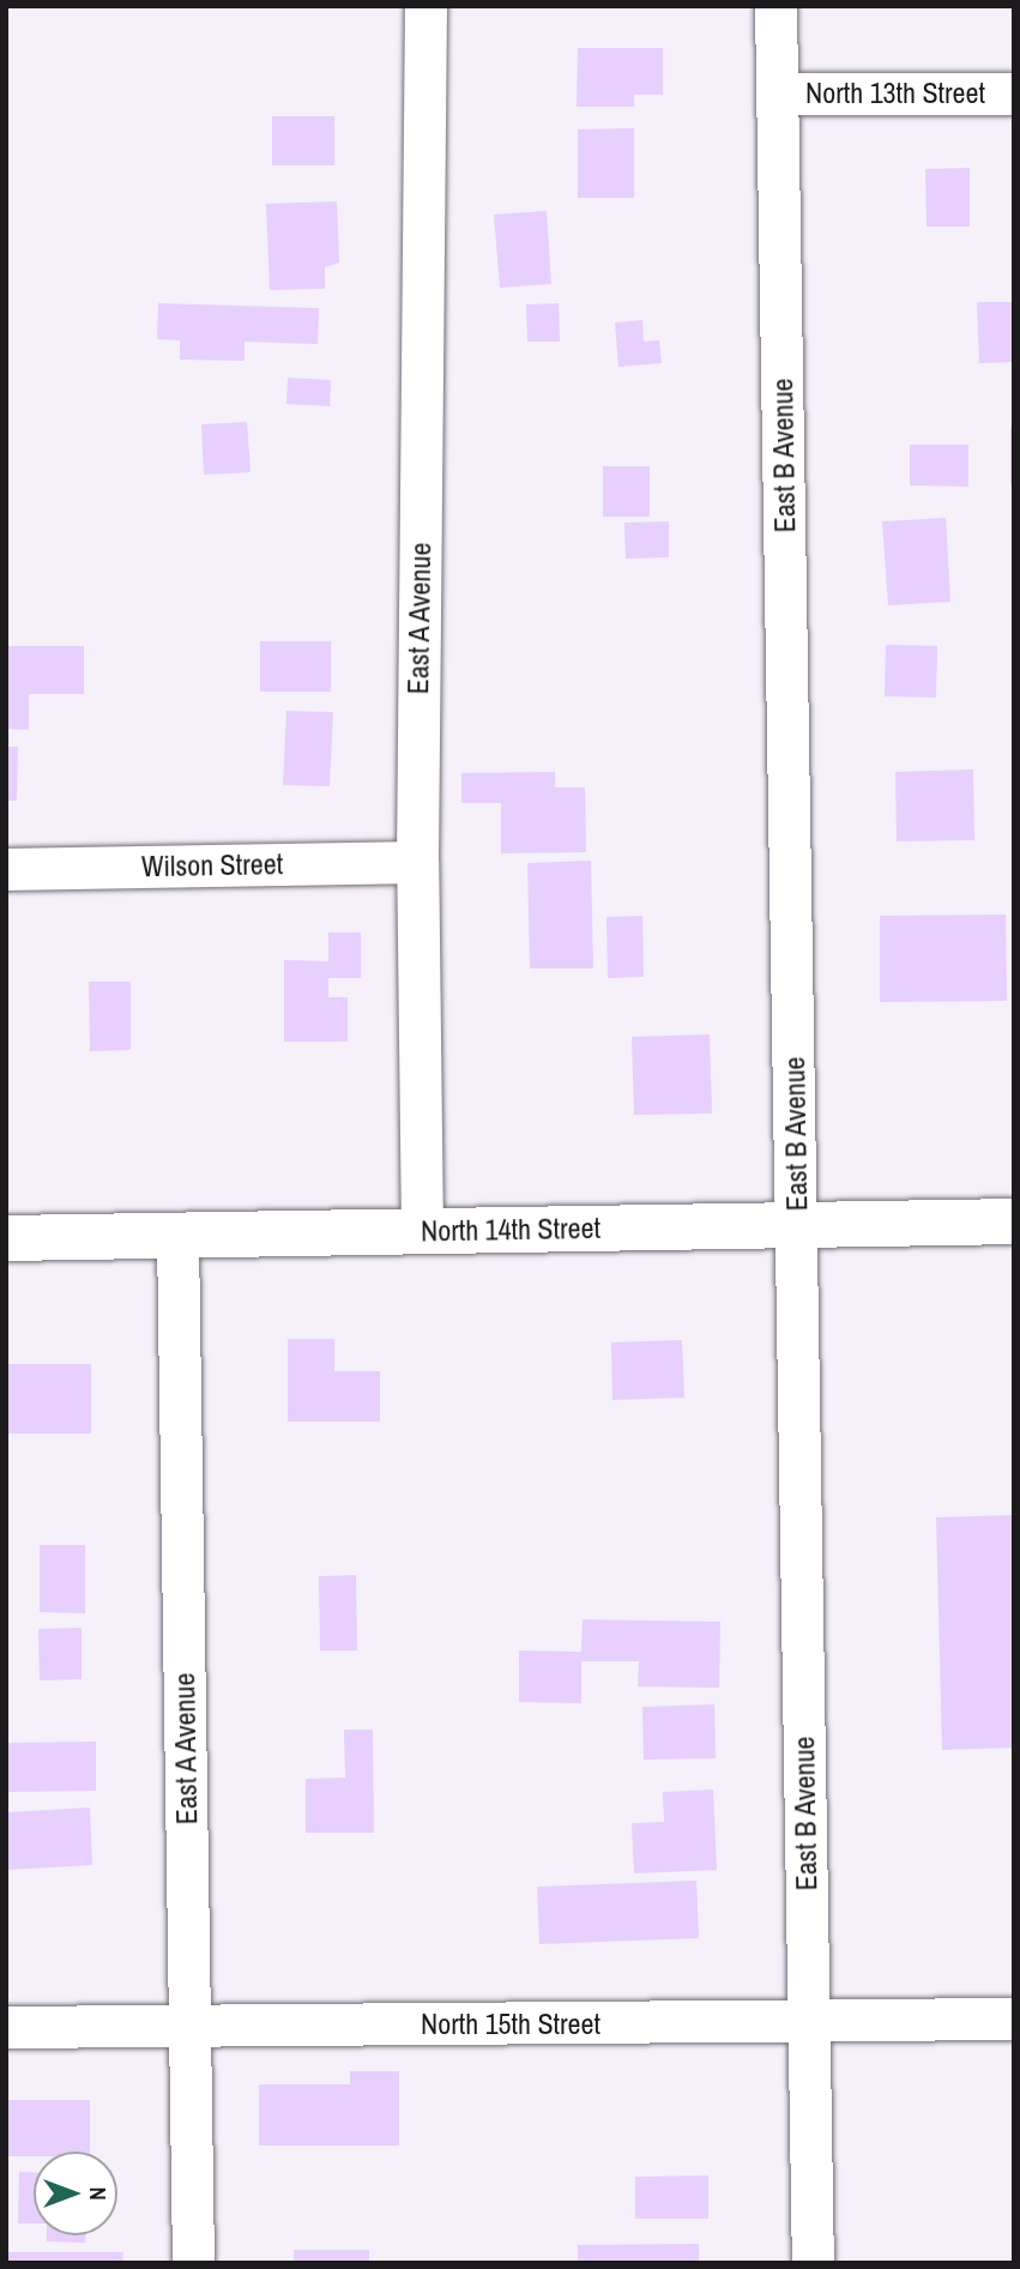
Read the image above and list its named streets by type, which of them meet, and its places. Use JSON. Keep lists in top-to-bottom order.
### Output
{
  "streets": {
    "main road": ["North 14th Street"],
    "street": [
      "North 13th Street",
      "East B Avenue",
      "East A Avenue",
      "Wilson Street",
      "North 15th Street"
    ]
  },
  "crossings": [
    ["North 13th Street", "East B Avenue"],
    ["East B Avenue", "North 14th Street"],
    ["East B Avenue", "North 15th Street"],
    ["East A Avenue", "Wilson Street"],
    ["East A Avenue", "North 14th Street"],
    ["East A Avenue", "North 15th Street"]
  ],
  "north": "right"
}
